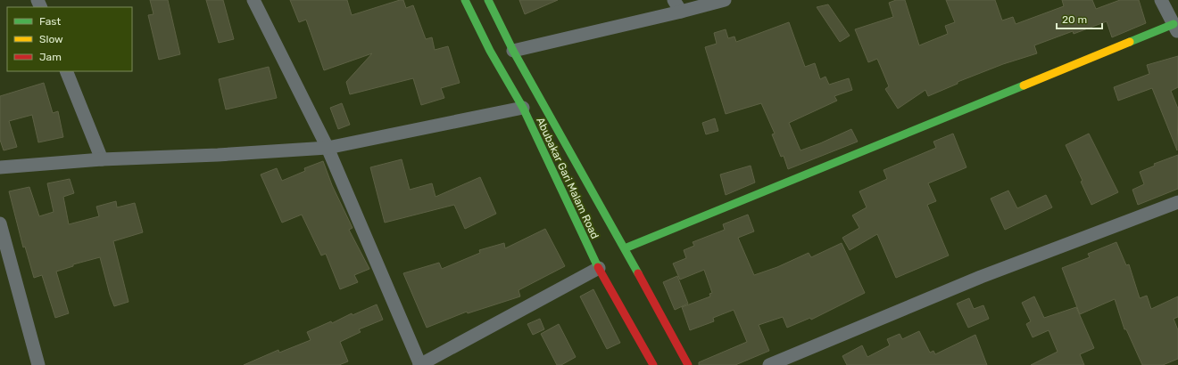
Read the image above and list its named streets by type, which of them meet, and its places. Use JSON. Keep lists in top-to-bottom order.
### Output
{
  "streets": {
    "street": ["Abubakar Gari Malam Road"]
  },
  "legend": ["Fast", "Slow", "Jam"],
  "scale_bar": "20 m"
}
